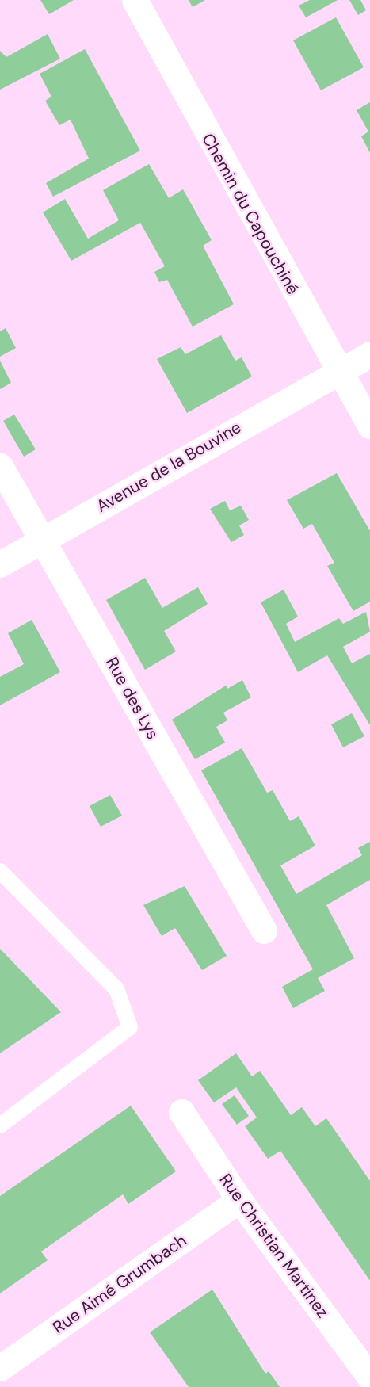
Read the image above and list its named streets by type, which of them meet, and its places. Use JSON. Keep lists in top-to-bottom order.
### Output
{
  "streets": {
    "street": [
      "Chemin du Capouchiné",
      "Avenue de la Bouvine",
      "Rue des Lys",
      "Rue Christian Martinez",
      "Rue Aimé Grumbach"
    ]
  },
  "crossings": [
    ["Chemin du Capouchiné", "Avenue de la Bouvine"],
    ["Avenue de la Bouvine", "Rue des Lys"],
    ["Rue Christian Martinez", "Rue Aimé Grumbach"]
  ]
}
